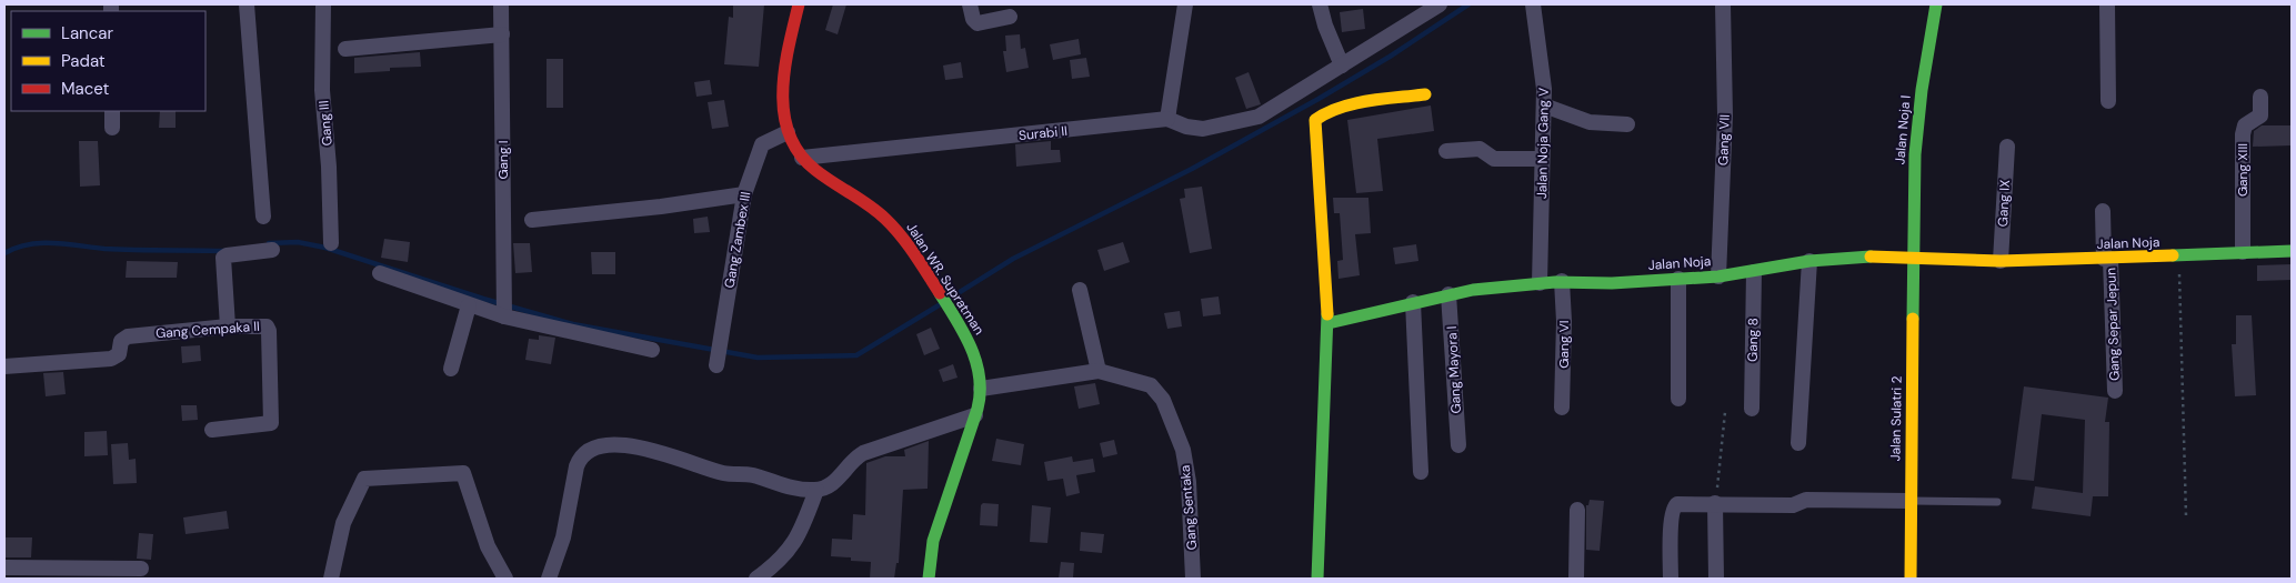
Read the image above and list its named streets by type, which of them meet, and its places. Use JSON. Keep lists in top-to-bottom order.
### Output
{
  "streets": {
    "street": [
      "Gang III",
      "Jalan Noja I",
      "Surabi II",
      "Gang VII",
      "Jalan Noja Gang V",
      "Gang I",
      "Gang XIII",
      "Gang IX",
      "Gang Zambex III",
      "Jalan Noja",
      "Jalan WR. Supratman",
      "Gang Separ Jepun",
      "Gang Cempaka II",
      "Gang 8",
      "Gang VI",
      "Gang Mayora I",
      "Jalan Sulatri 2",
      "Gang Sentaka"
    ]
  },
  "crossings": [
    ["Jalan Noja I", "Jalan Noja"],
    ["Jalan Noja I", "Jalan Sulatri 2"],
    ["Surabi II", "Jalan WR. Supratman"],
    ["Gang VII", "Jalan Noja"],
    ["Jalan Noja Gang V", "Jalan Noja"],
    ["Gang XIII", "Jalan Noja"],
    ["Gang IX", "Jalan Noja"],
    ["Gang Zambex III", "Jalan WR. Supratman"],
    ["Jalan Noja", "Gang Separ Jepun"],
    ["Jalan Noja", "Gang 8"],
    ["Jalan Noja", "Gang VI"],
    ["Jalan Noja", "Gang Mayora I"],
    ["Jalan Noja", "Jalan Sulatri 2"],
    ["Jalan WR. Supratman", "Gang Sentaka"]
  ],
  "legend": ["Lancar", "Padat", "Macet"]
}
